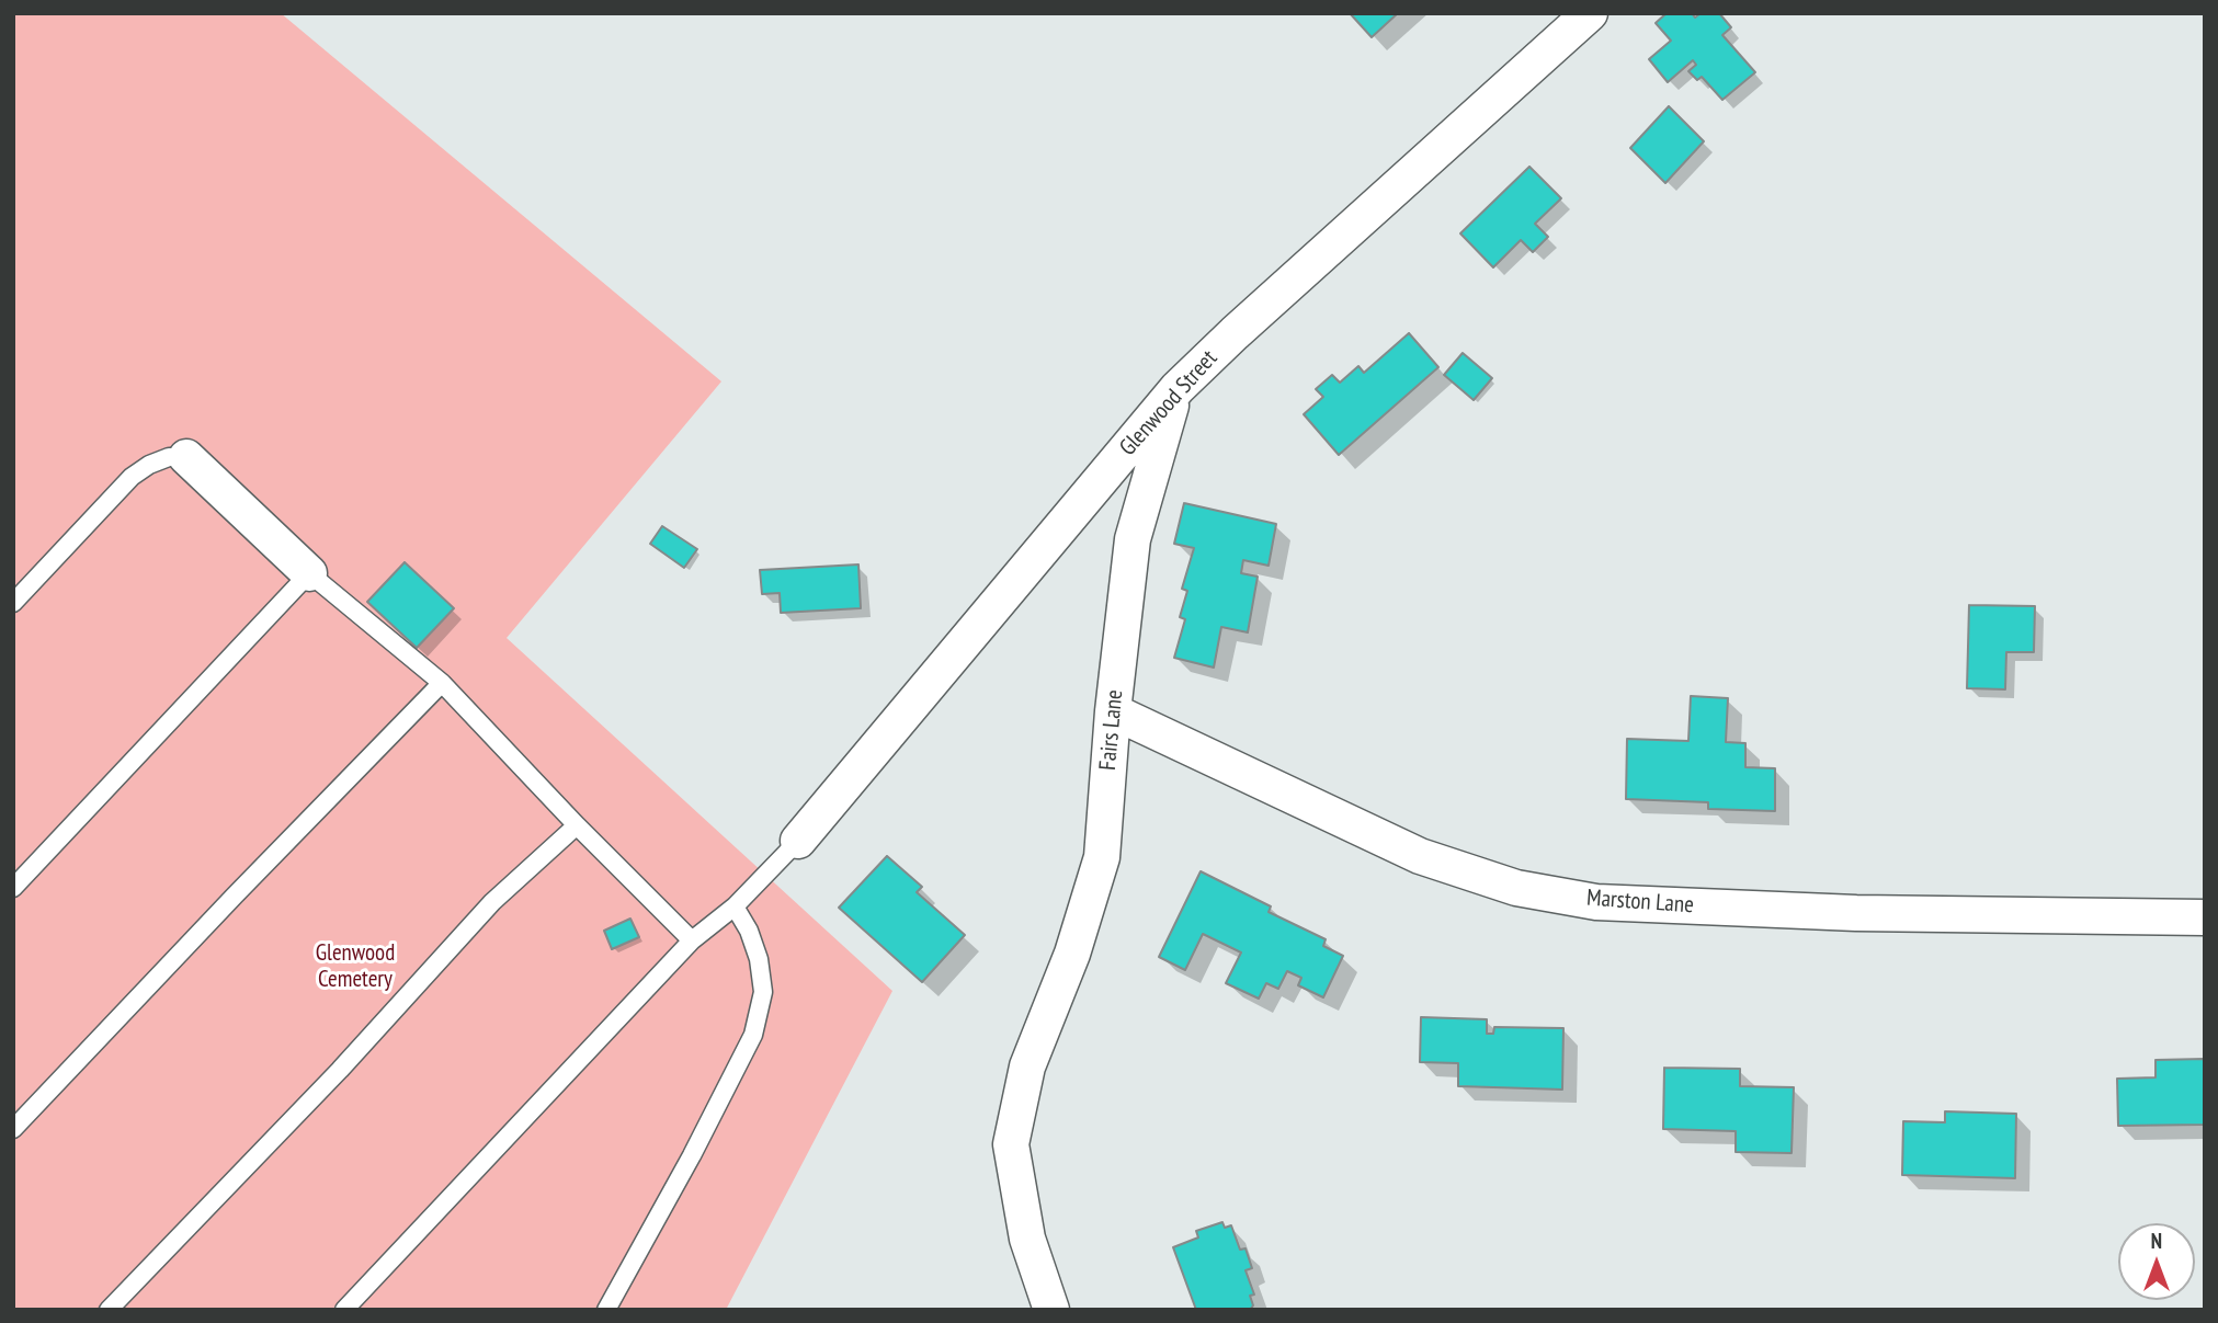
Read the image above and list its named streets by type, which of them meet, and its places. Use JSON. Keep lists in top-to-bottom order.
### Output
{
  "streets": {
    "street": ["Glenwood Street", "Fairs Lane", "Marston Lane"]
  },
  "crossings": [
    ["Glenwood Street", "Fairs Lane"],
    ["Fairs Lane", "Marston Lane"]
  ],
  "parks": ["Glenwood Cemetery"],
  "north": "top"
}
